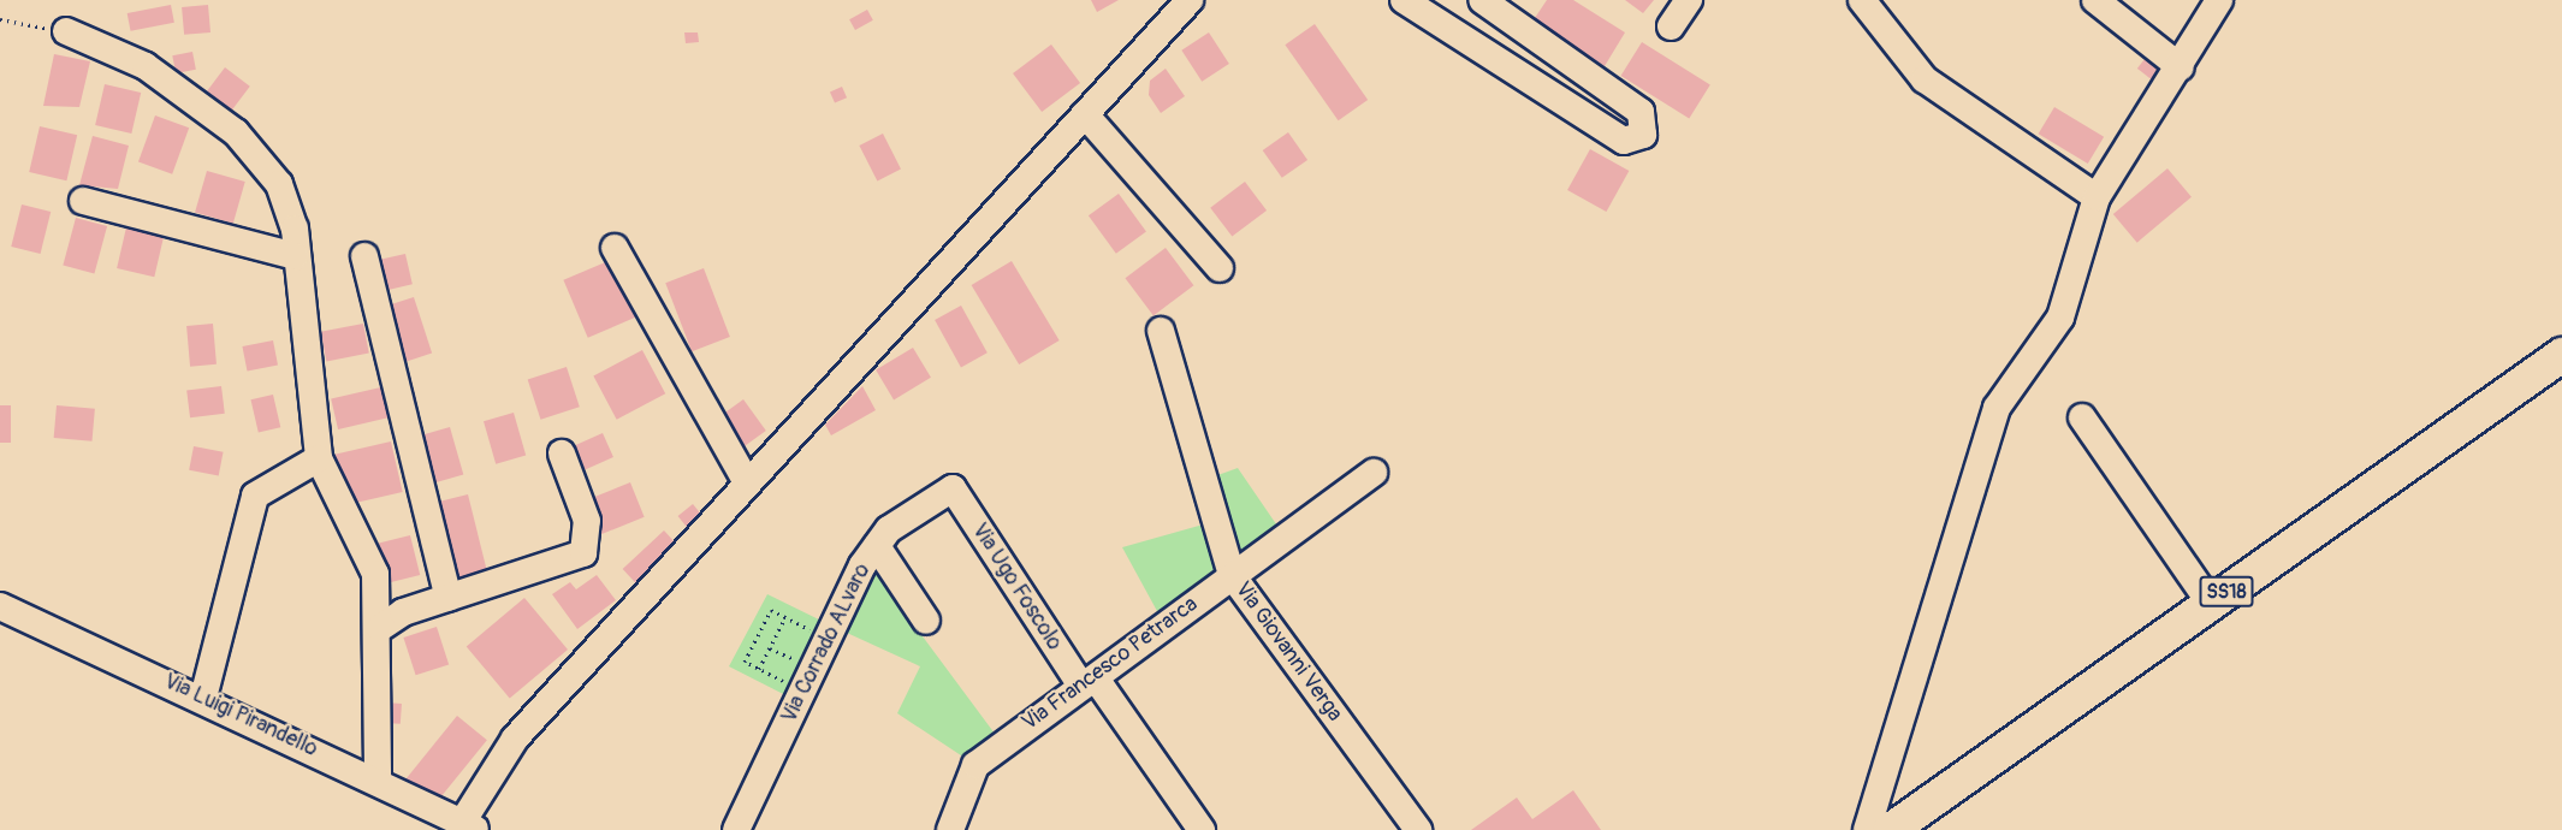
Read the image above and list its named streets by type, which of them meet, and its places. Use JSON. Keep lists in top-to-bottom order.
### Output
{
  "streets": {
    "main road": ["SS18"],
    "street": [
      "Via Ugo Foscolo",
      "Via Corrado ALvaro",
      "Via Giovanni Verga",
      "Via Francesco Petrarca",
      "Via Luigi Pirandello"
    ]
  },
  "crossings": [
    ["Via Ugo Foscolo", "Via Corrado ALvaro"],
    ["Via Ugo Foscolo", "Via Francesco Petrarca"],
    ["Via Giovanni Verga", "Via Francesco Petrarca"]
  ]
}
